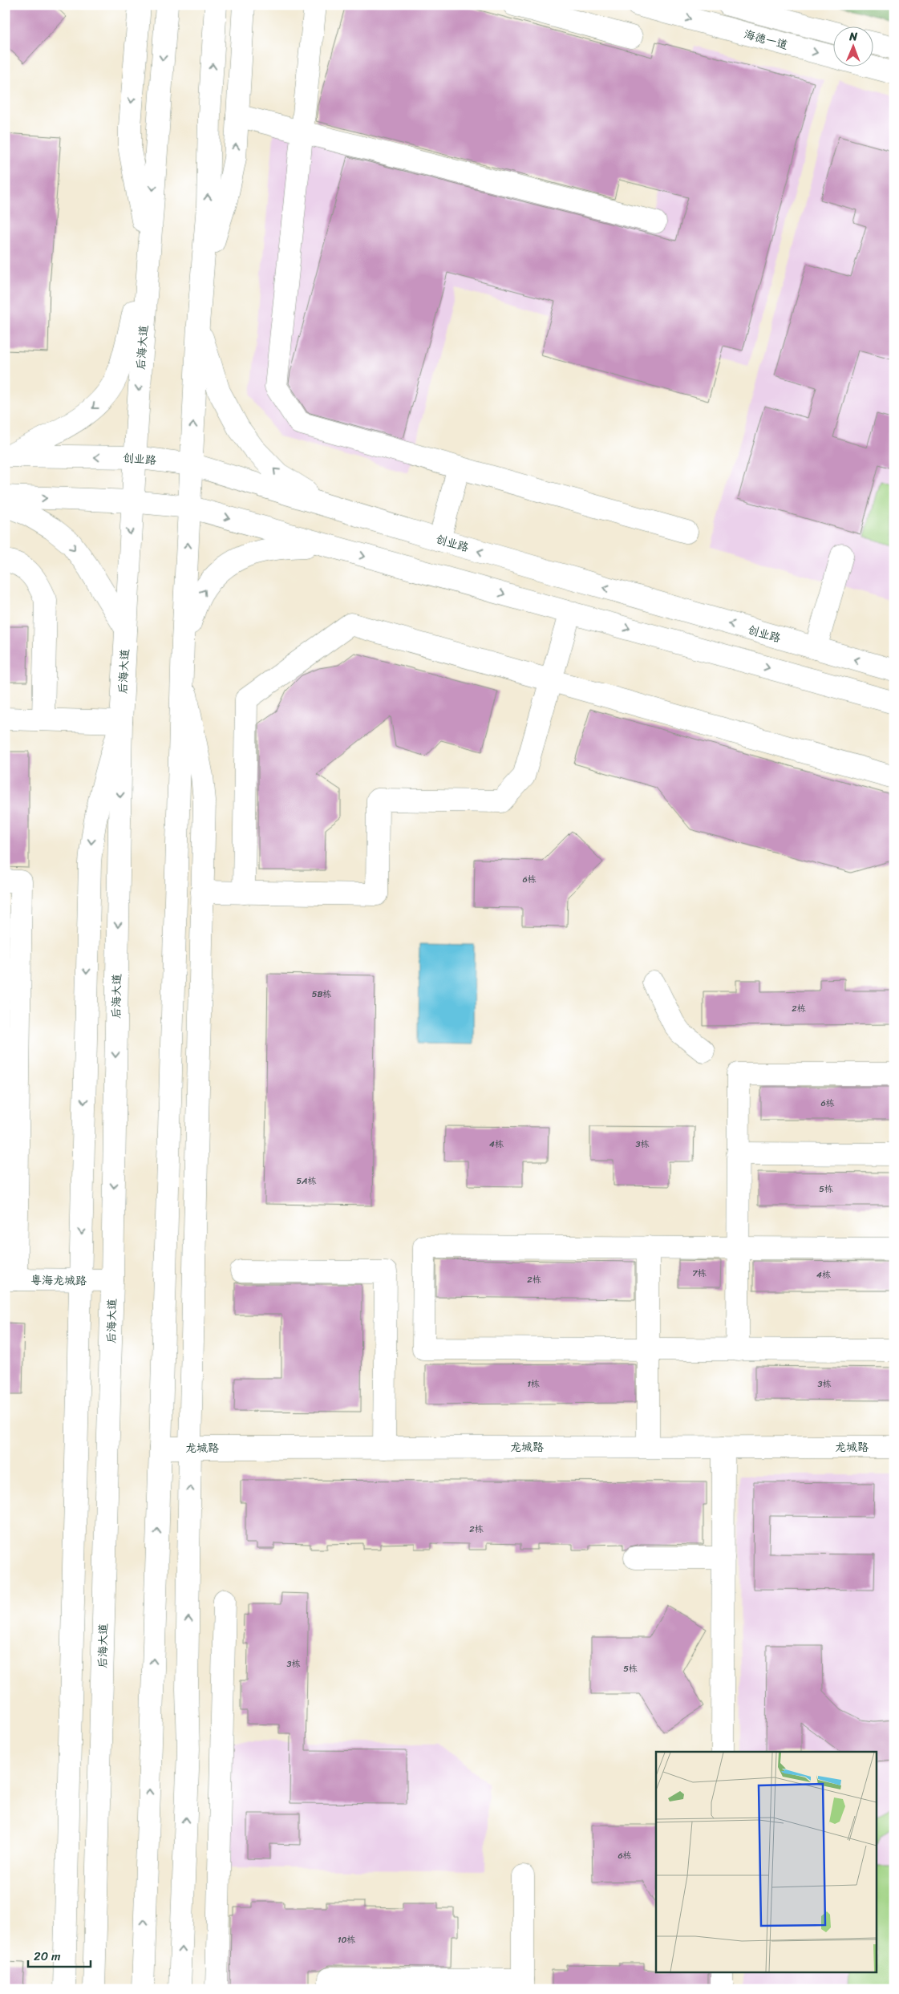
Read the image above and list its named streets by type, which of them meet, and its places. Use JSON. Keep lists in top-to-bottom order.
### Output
{
  "streets": {
    "main road": [
      "海德一道",
      "后海大道",
      "创业路",
      "粤海龙城路",
      "龙城路"
    ]
  },
  "crossings": [
    ["后海大道", "创业路"],
    ["后海大道", "粤海龙城路"]
  ],
  "house_numbers": [
    "6栋",
    "5B栋",
    "2栋",
    "6栋",
    "4栋",
    "3栋",
    "5A栋",
    "5栋",
    "7栋",
    "4栋",
    "2栋",
    "1栋",
    "3栋",
    "2栋",
    "3栋",
    "5栋",
    "6栋",
    "10栋"
  ],
  "scale_bar": "20 m",
  "north": "top"
}
